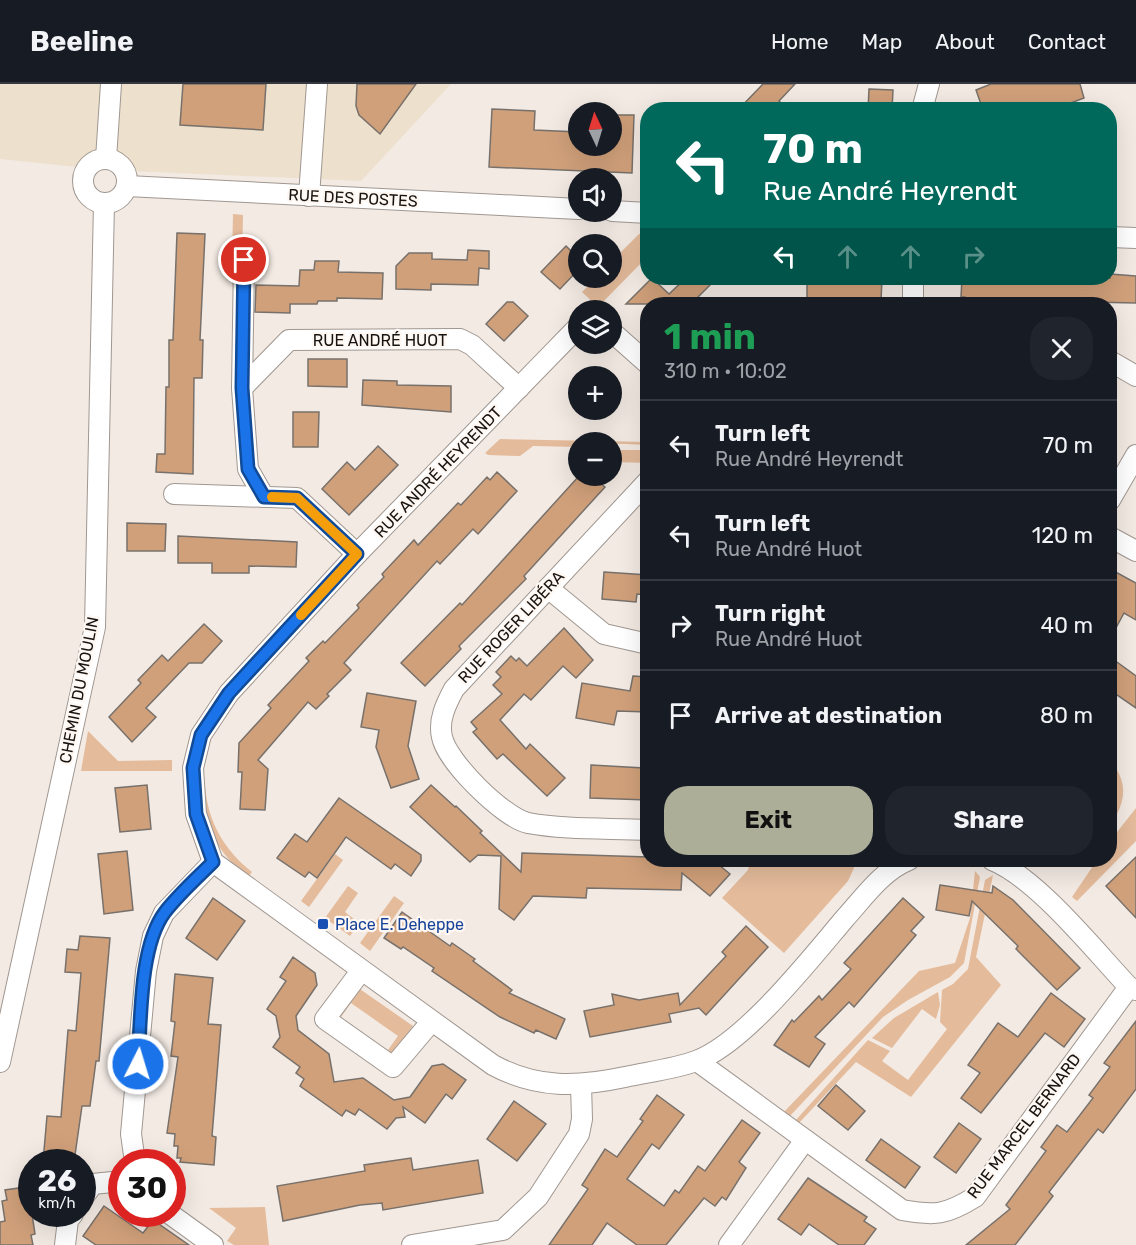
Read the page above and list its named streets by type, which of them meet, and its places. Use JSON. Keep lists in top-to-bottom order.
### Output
{
  "streets": {
    "street": [
      "RUE DES POSTES",
      "RUE ANDRÉ HUOT",
      "RUE ANDRÉ HEYRENDT",
      "RUE ROGER LIBÉRA",
      "CHEMIN DU MOULIN",
      "RUE MARCEL BERNARD"
    ]
  },
  "crossings": [
    ["RUE DES POSTES", "CHEMIN DU MOULIN"],
    ["RUE ANDRÉ HUOT", "RUE ANDRÉ HEYRENDT"]
  ],
  "places": {
    "transit": ["Place E. Deheppe"]
  },
  "north": "top",
  "page": {
    "header": "Beeline",
    "nav": [
      "Home",
      "Map",
      "About",
      "Contact"
    ],
    "map_buttons": ["+", "−"],
    "turn": ["70 m", "Rue André Heyrendt"],
    "heading": ["1 min", "310 m · 10:02"],
    "list": [
      {
        "name": "Turn left",
        "note": "Rue André Heyrendt",
        "value": "70 m"
      },
      {
        "name": "Turn left",
        "note": "Rue André Huot",
        "value": "120 m"
      },
      {
        "name": "Turn right",
        "note": "Rue André Huot",
        "value": "40 m"
      },
      {
        "name": "Arrive at destination",
        "value": "80 m"
      }
    ],
    "buttons": ["Exit", "Share"],
    "speed": "26 km/h",
    "limit": "30"
  }
}
